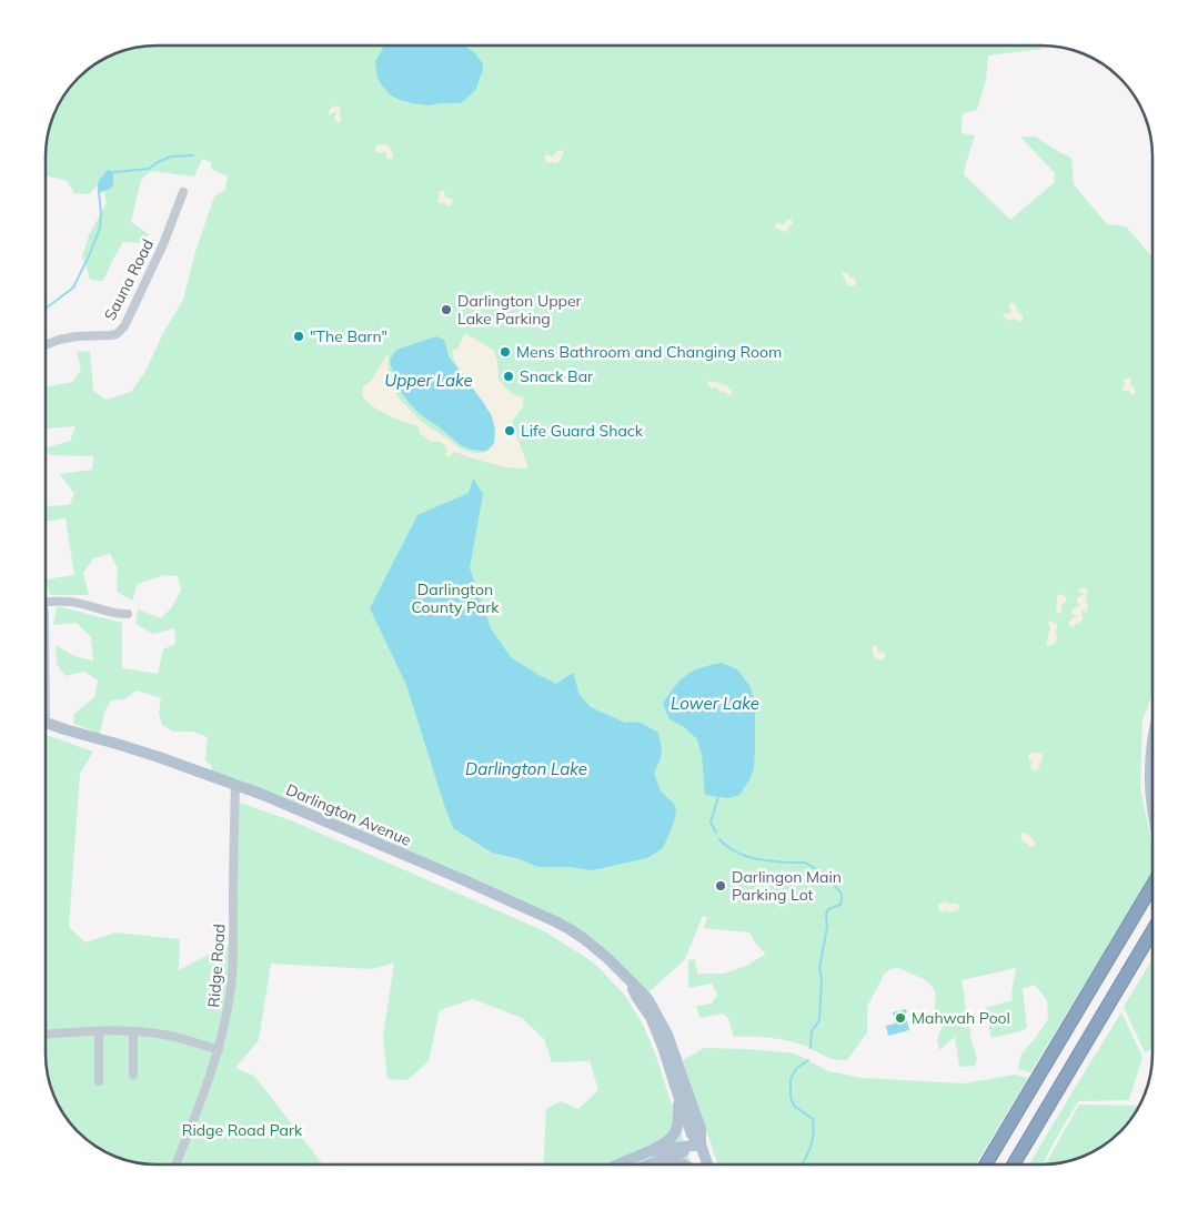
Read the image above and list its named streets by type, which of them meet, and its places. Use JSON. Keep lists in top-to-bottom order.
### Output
{
  "streets": {
    "main road": ["Darlington Avenue"],
    "street": ["Sauna Road", "Ridge Road"]
  },
  "crossings": [
    ["Darlington Avenue", "Ridge Road"]
  ],
  "water": ["Upper Lake", "Lower Lake", "Darlington Lake"],
  "parks": ["Darlington County Park", "Ridge Road Park"],
  "places": [
    "Darlington Upper Lake Parking",
    "\"The Barn\"",
    "Mens Bathroom and Changing Room",
    "Snack Bar",
    "Life Guard Shack",
    "Darlingon Main Parking Lot",
    "Mahwah Pool"
  ]
}
